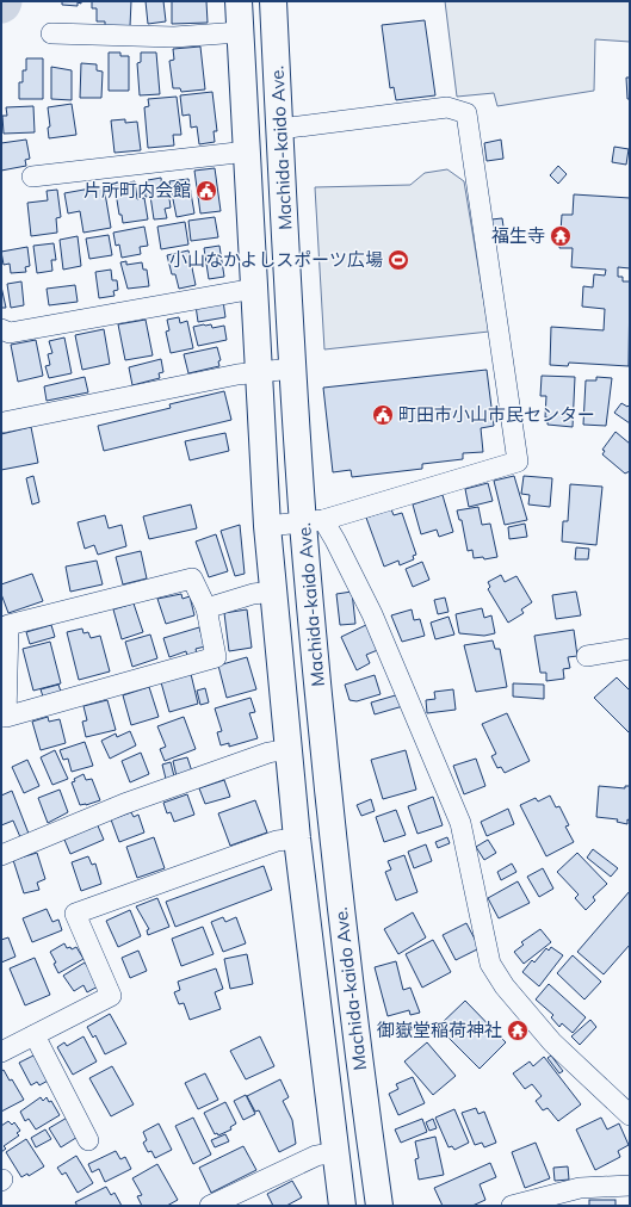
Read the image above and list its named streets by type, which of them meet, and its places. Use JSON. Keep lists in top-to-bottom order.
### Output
{
  "streets": {
    "main road": ["Machida-kaido Ave."]
  },
  "places": {
    "public building": ["片所町内会館", "町田市小山市民センター"],
    "temple": ["福生寺", "御嶽堂稲荷神社"],
    "sports": ["小山なかよしスポーツ広場"]
  }
}
